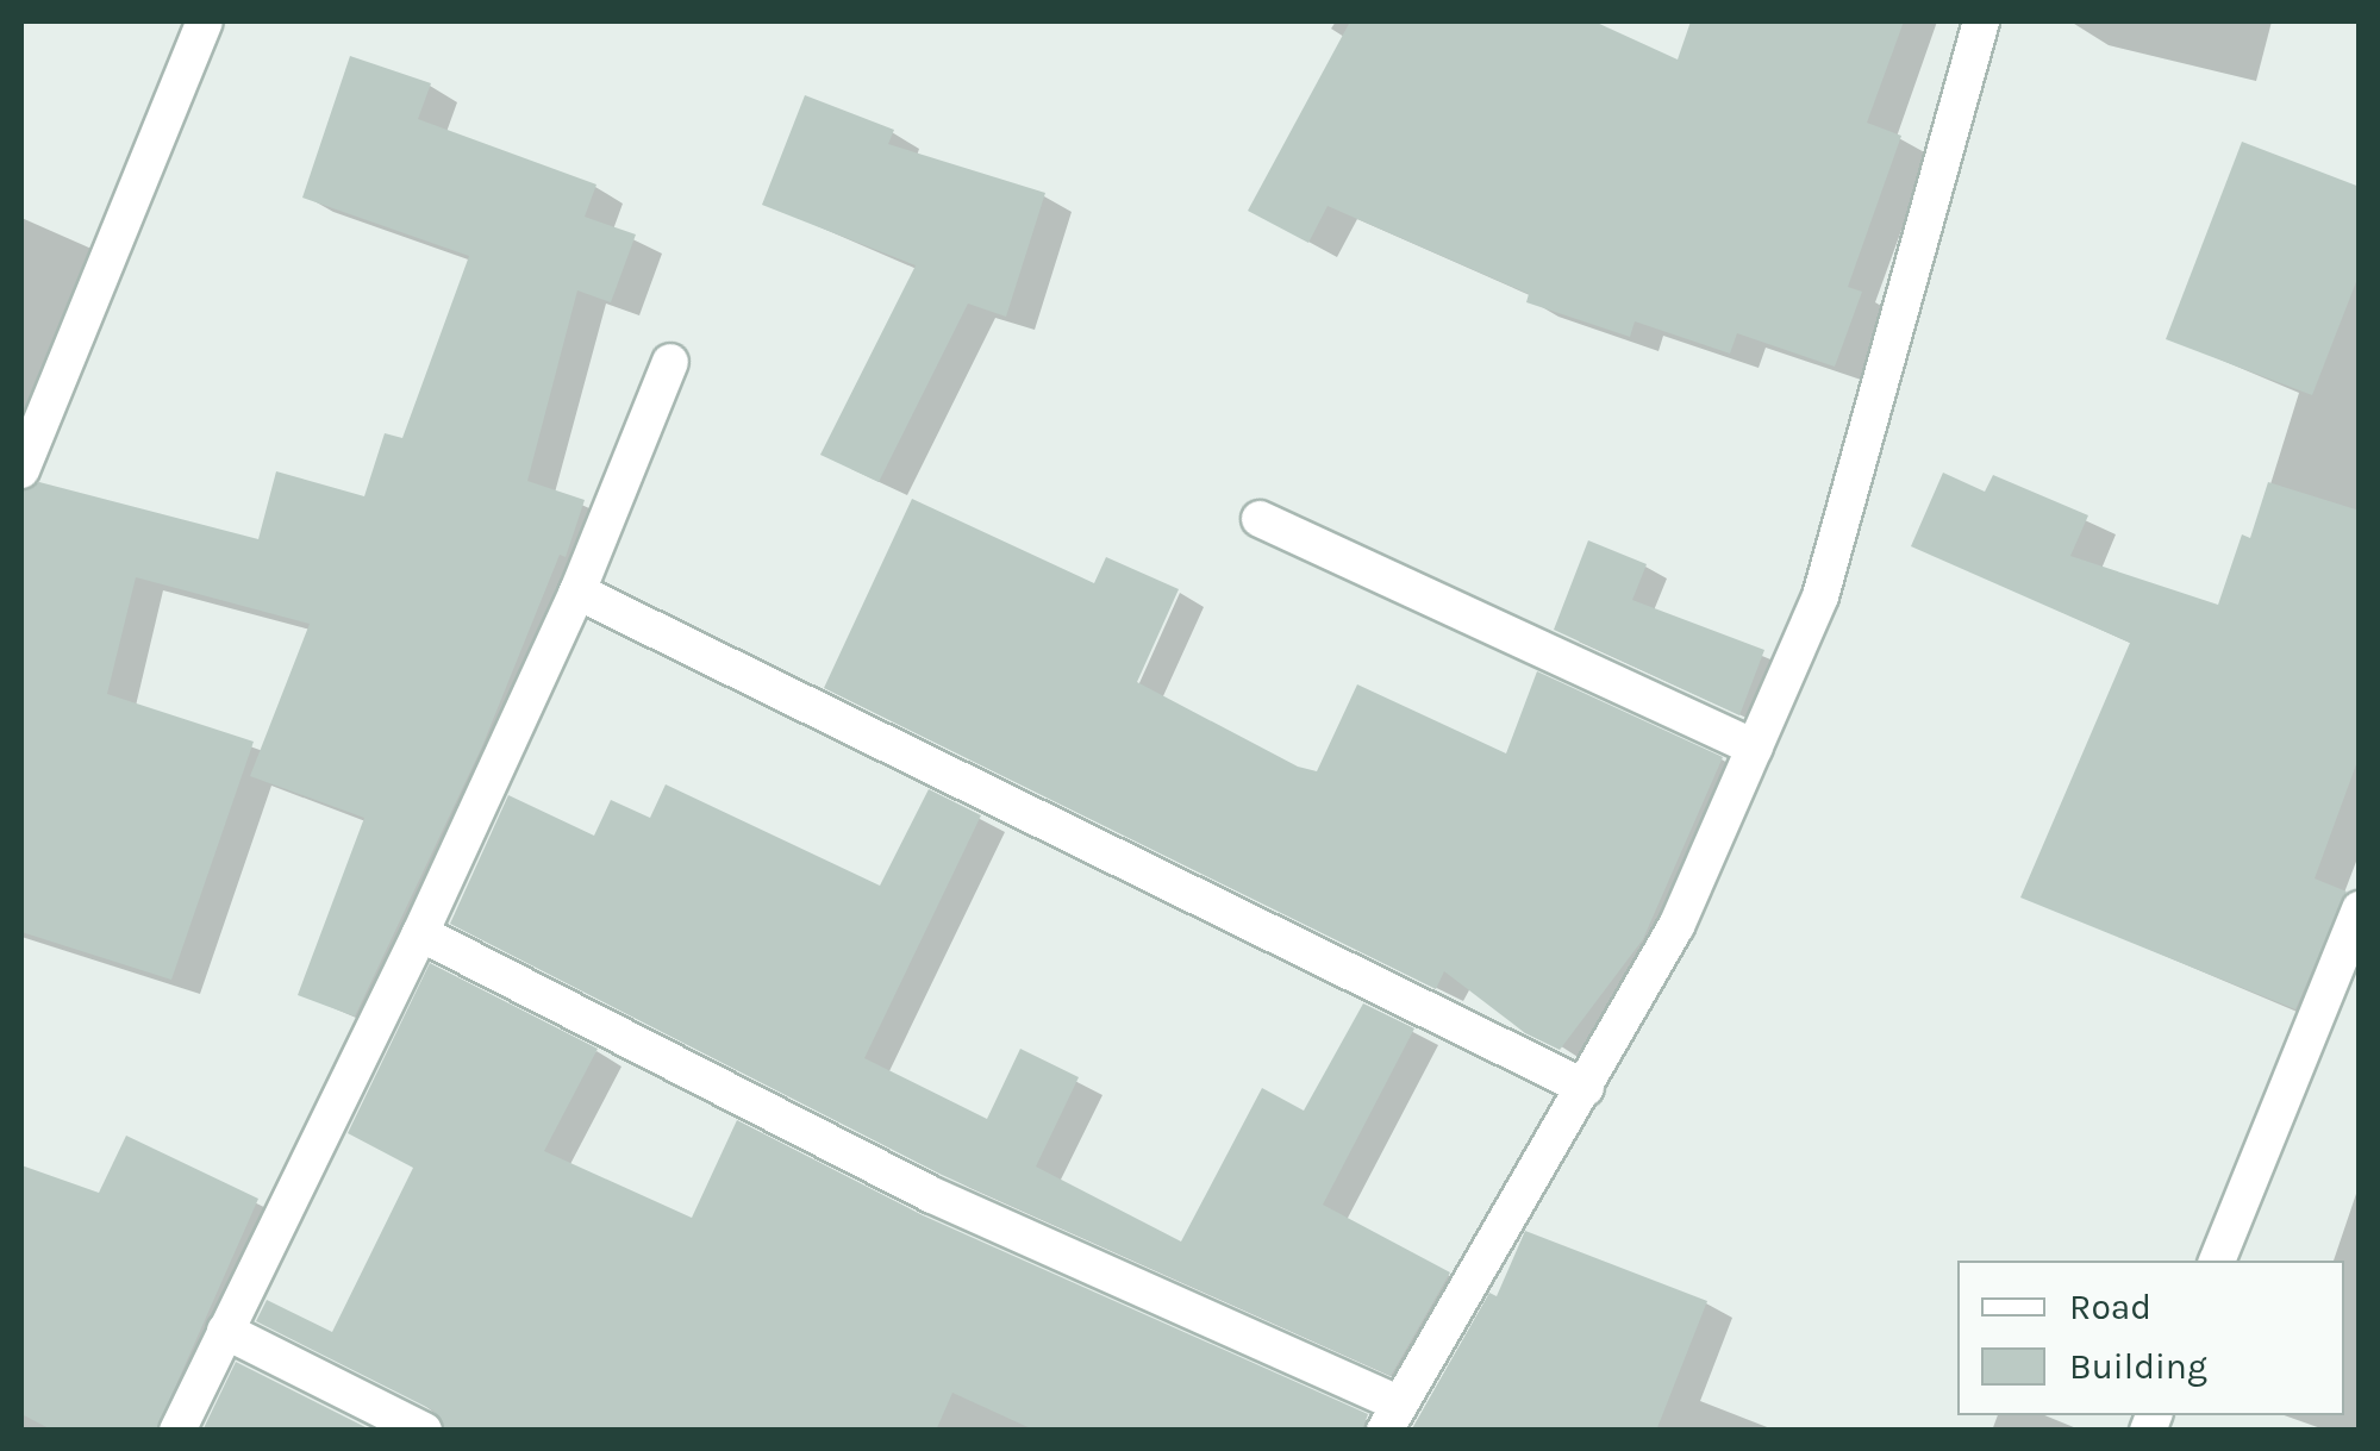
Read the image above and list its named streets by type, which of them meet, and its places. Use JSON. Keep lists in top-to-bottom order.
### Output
{
  "legend": ["Road", "Building"]
}
